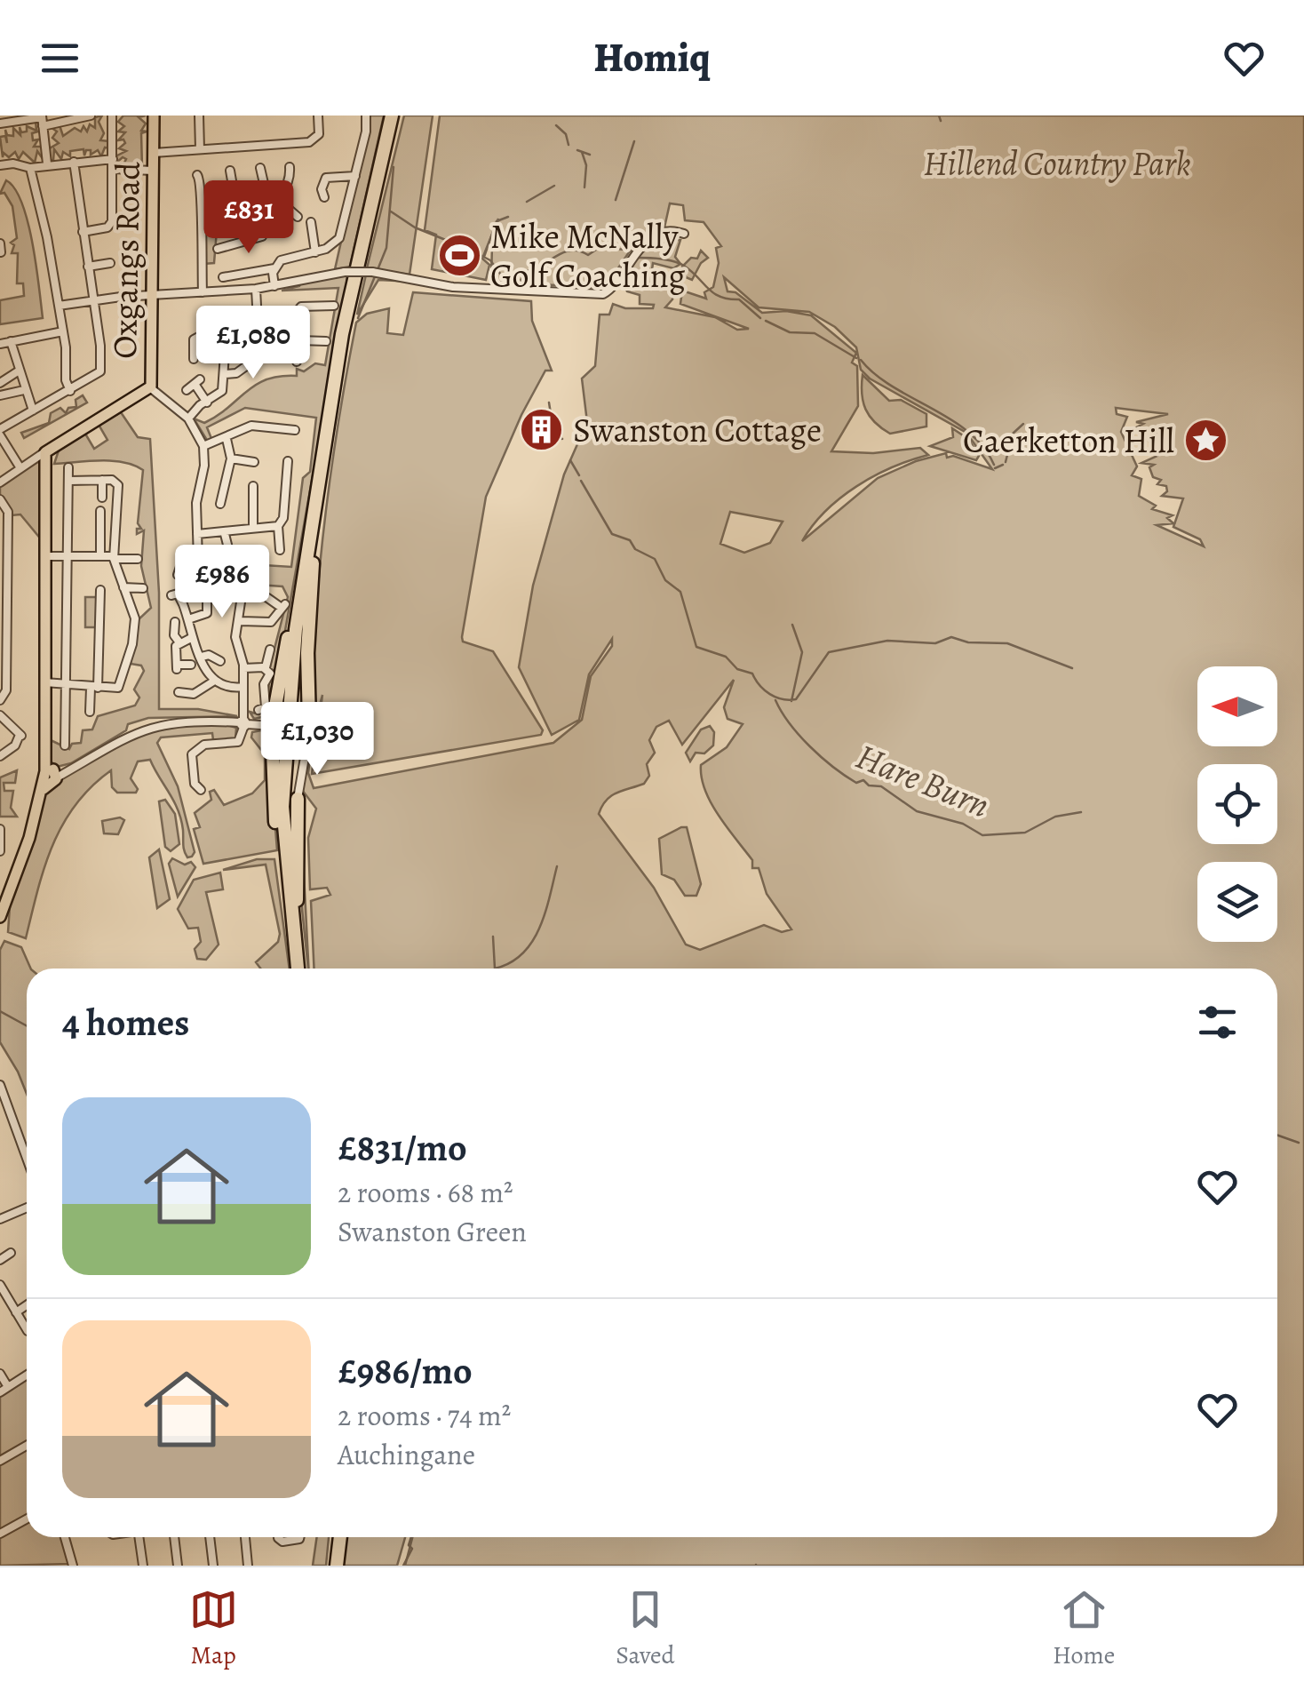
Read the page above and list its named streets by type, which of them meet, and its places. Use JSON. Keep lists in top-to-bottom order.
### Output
{
  "streets": {
    "main road": ["Oxgangs Road"]
  },
  "water": ["Hare Burn"],
  "parks": ["Hillend Country Park"],
  "places": {
    "sports": ["Mike McNally Golf Coaching"],
    "building": ["Swanston Cottage"],
    "place": ["Caerketton Hill"]
  },
  "north": "left",
  "page": {
    "header": "Homiq",
    "price": [
      "£831",
      "£1,080",
      "£986",
      "£1,030"
    ],
    "heading": "4 homes",
    "list": [
      {
        "name": "£831/mo",
        "note": "2 rooms · 68 m² · Swanston Green"
      },
      {
        "name": "£986/mo",
        "note": "2 rooms · 74 m² · Auchingane"
      }
    ],
    "tabs": ["Map", "Saved", "Home"]
  }
}
